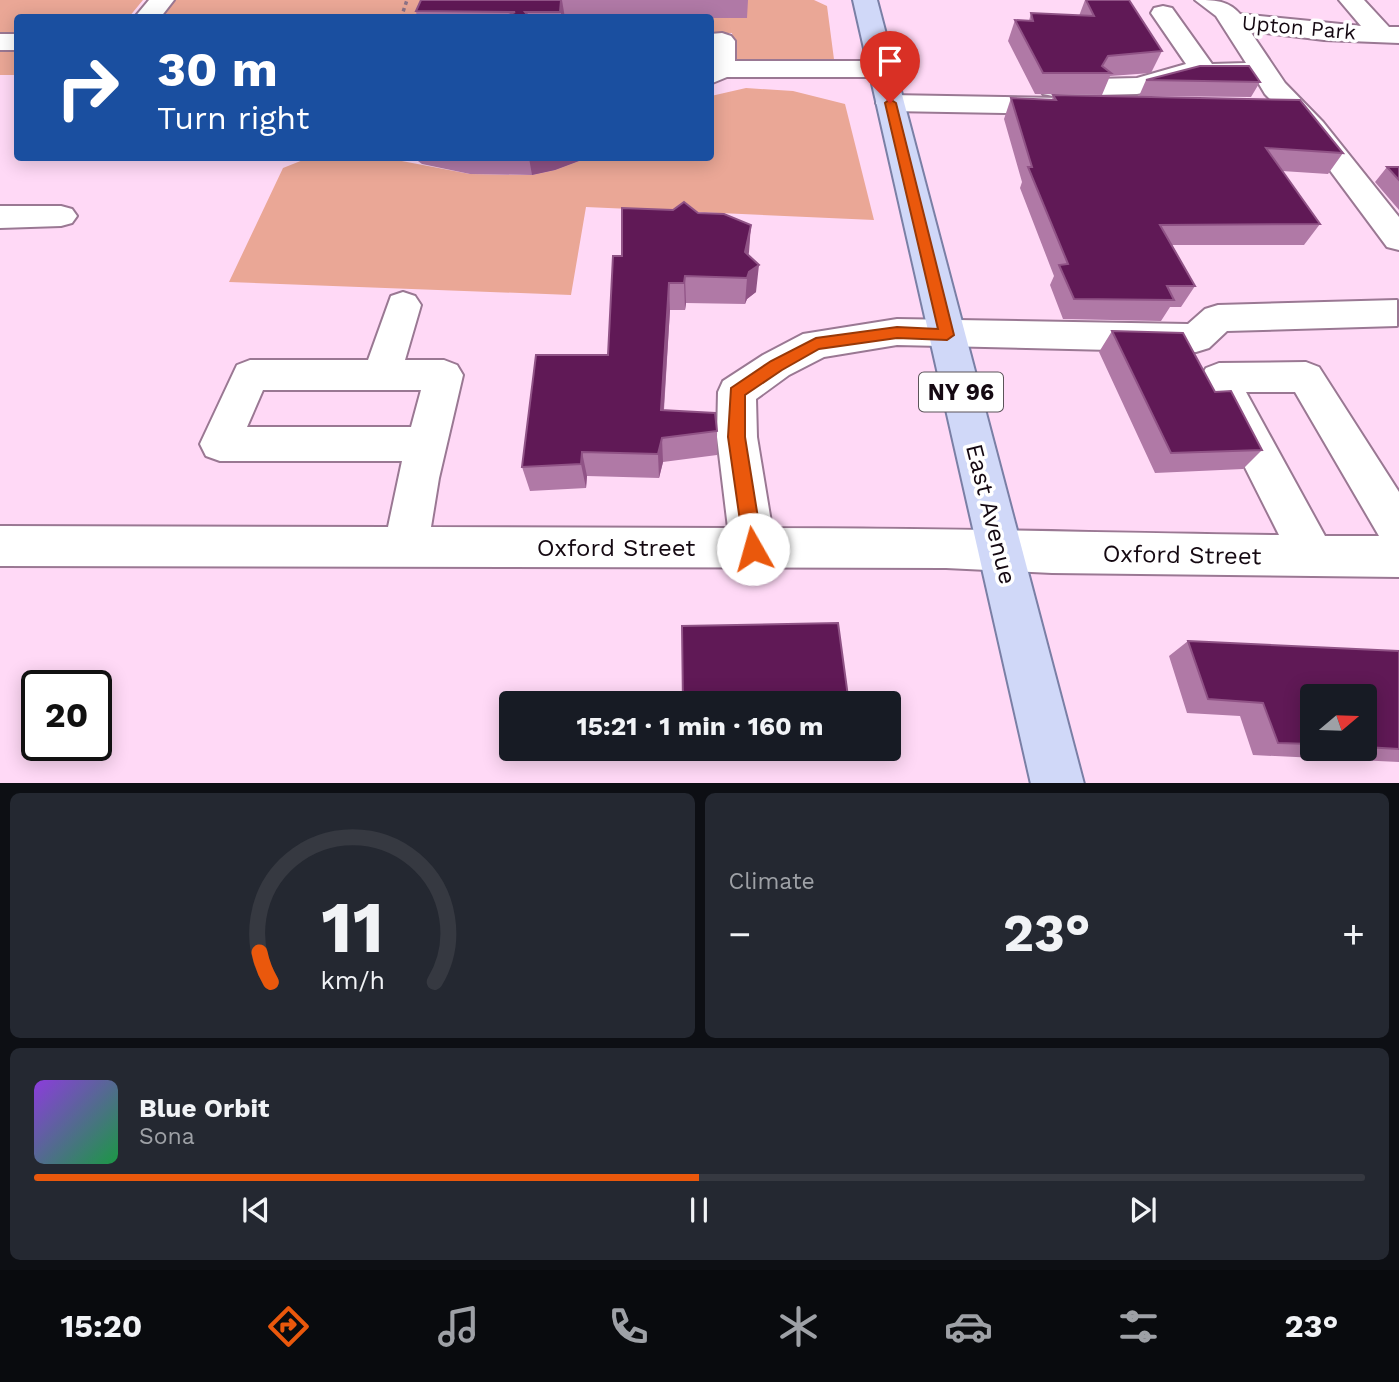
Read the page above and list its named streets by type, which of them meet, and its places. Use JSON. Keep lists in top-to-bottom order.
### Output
{
  "streets": {
    "main road": ["NY 96", "East Avenue"],
    "street": ["Upton Park", "Oxford Street"]
  },
  "crossings": [
    ["East Avenue", "Oxford Street"]
  ],
  "north": "right",
  "page": {
    "turn": ["30 m", "Turn right"],
    "limit": "20",
    "trip": "15:21 · 1 min · 160 m",
    "tile": "Climate",
    "heat": ["−", "23°", "+"],
    "song": ["Blue Orbit", "Sona"],
    "tabs": ["15:20", "23°"],
    "gauge": ["11", "km/h"]
  }
}
